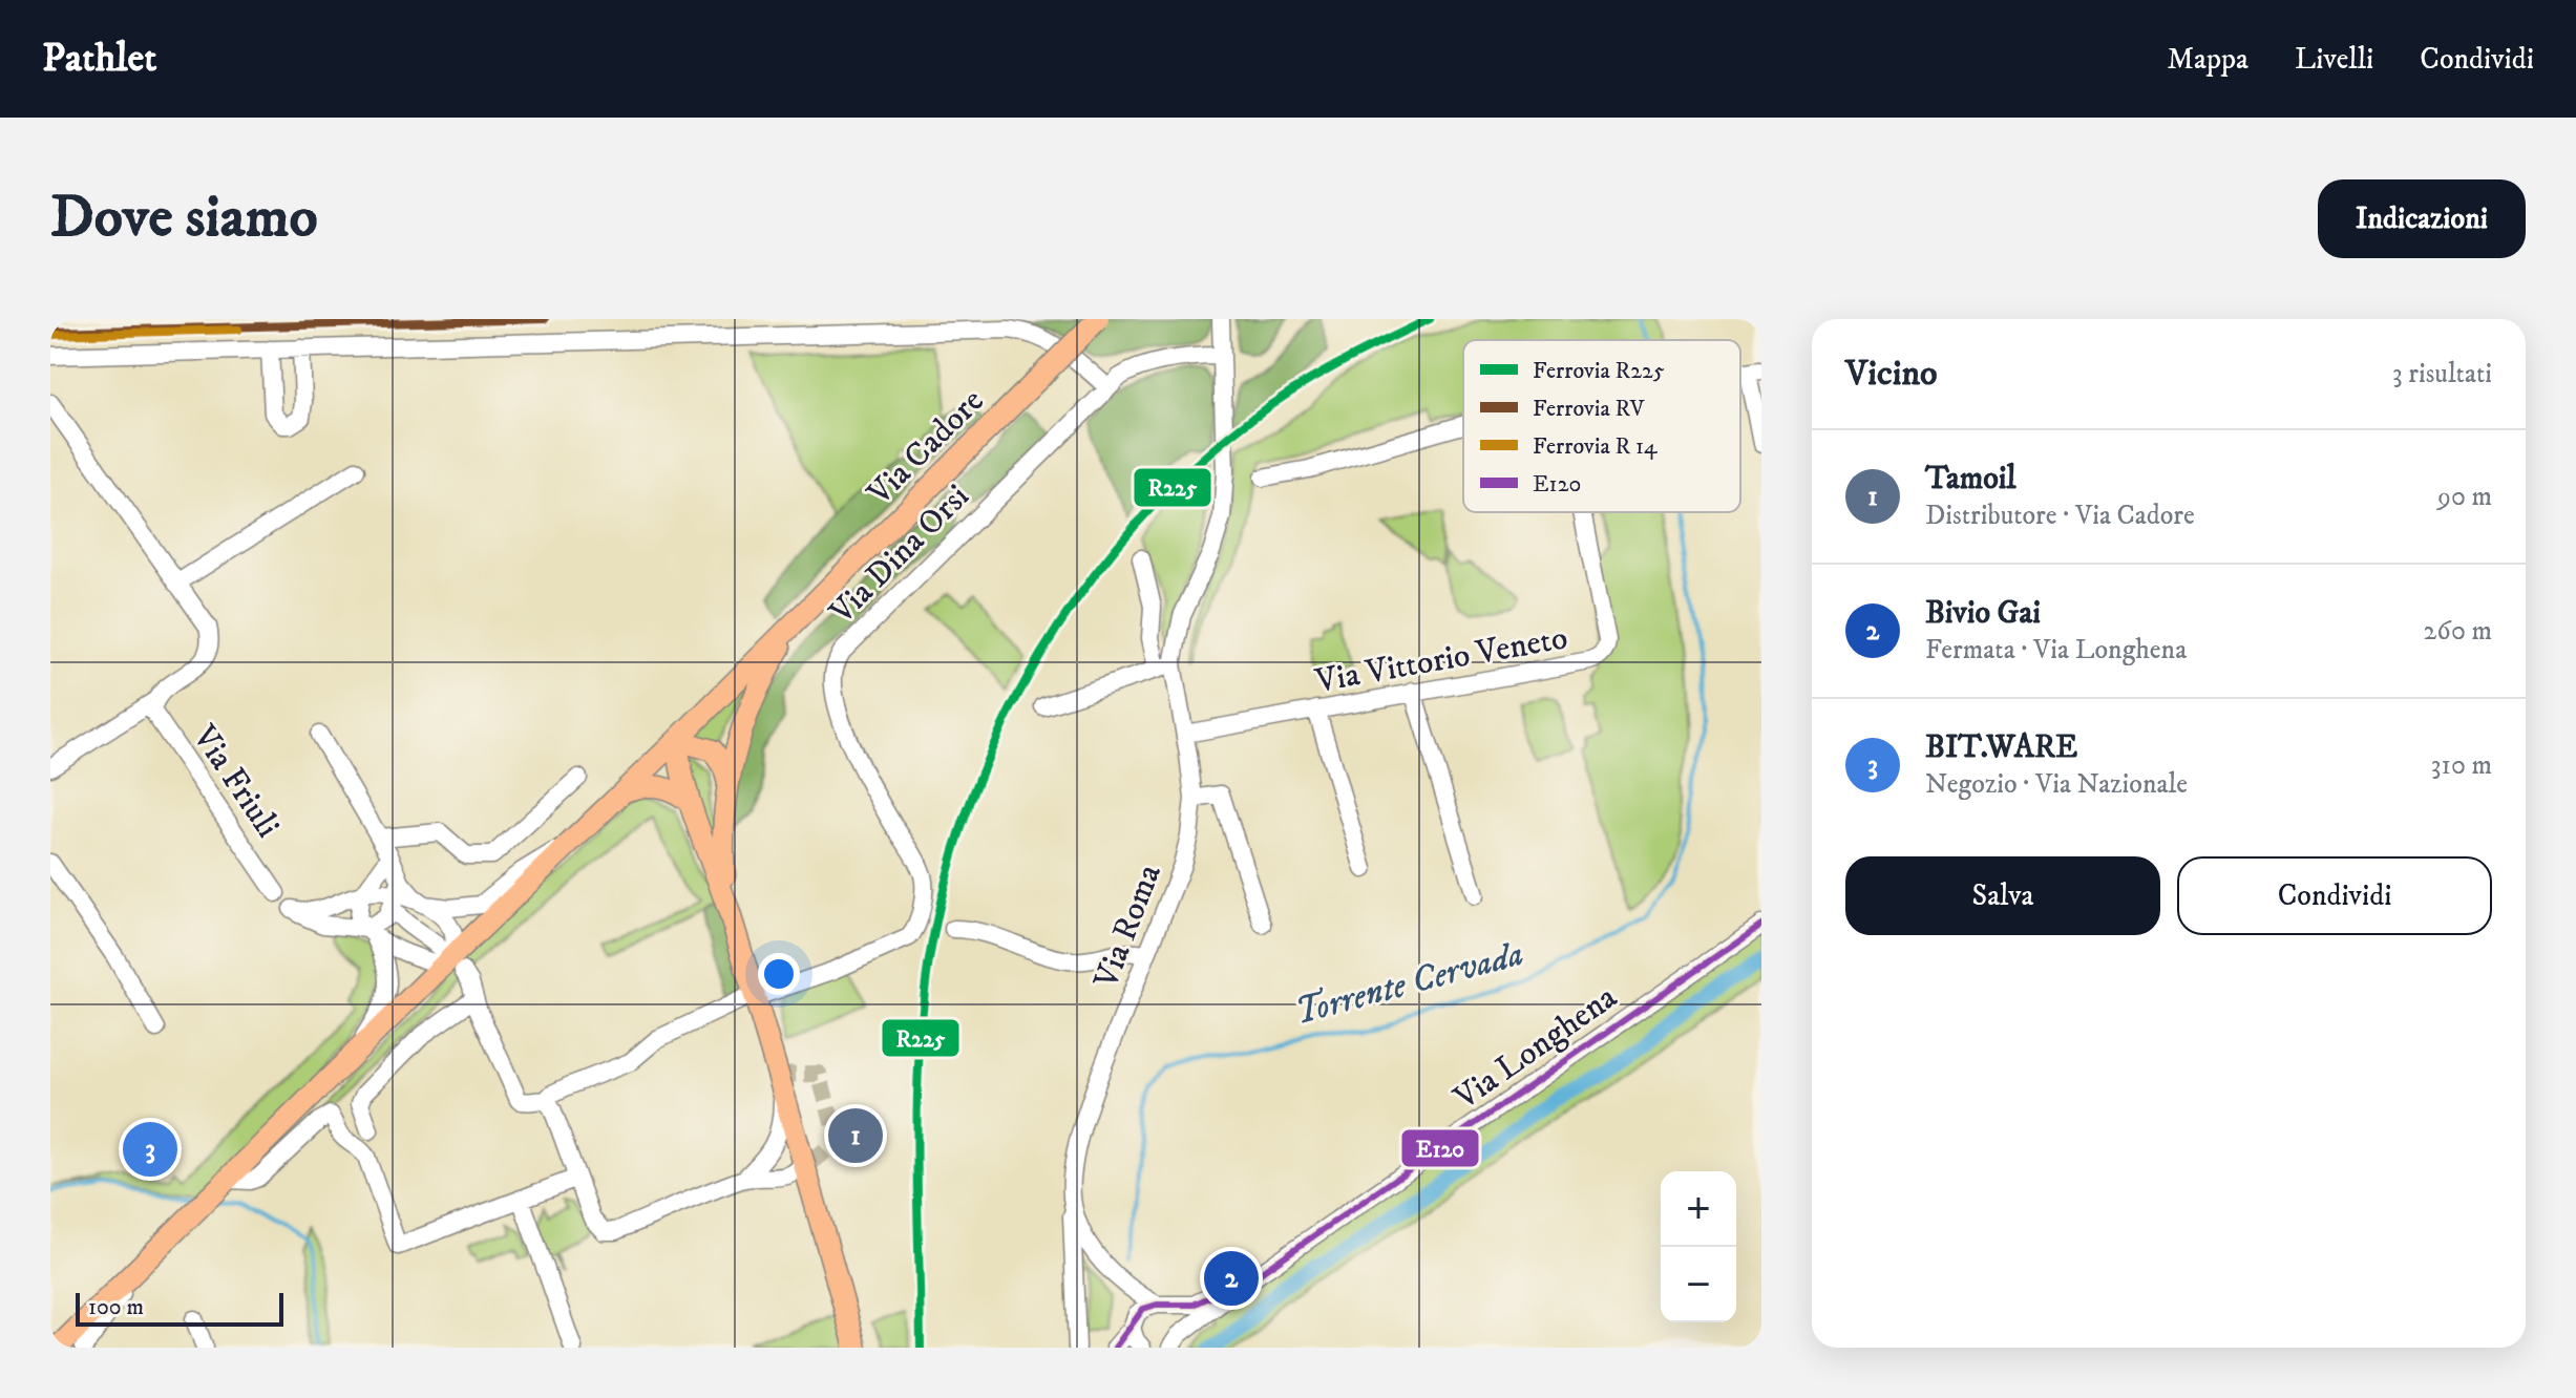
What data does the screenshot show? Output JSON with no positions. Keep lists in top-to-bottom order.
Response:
{
  "streets": {
    "main road": ["Via Cadore"],
    "street": [
      "Via Dina Orsi",
      "Via Vittorio Veneto",
      "Via Friuli",
      "Via Roma",
      "Via Longhena"
    ]
  },
  "crossings": [
    ["Via Cadore", "Via Dina Orsi"],
    ["Via Dina Orsi", "Via Roma"],
    ["Via Vittorio Veneto", "Via Roma"]
  ],
  "water": ["Torrente Cervada"],
  "lines": ["rail line R225", "rail line RV", "transit line E120"],
  "legend": [
    "Ferrovia R225",
    "Ferrovia RV",
    "Ferrovia R 14",
    "E120"
  ],
  "scale_bar": "100 m",
  "page": {
    "header": "Pathlet",
    "nav": ["Mappa", "Livelli", "Condividi"],
    "buttons": [
      "Indicazioni",
      ["Salva", "Condividi"]
    ],
    "title": "Dove siamo",
    "heading": ["Vicino", "3 risultati"],
    "list": [
      {
        "mark": "1",
        "name": "Tamoil",
        "note": "Distributore · Via Cadore",
        "value": "90 m"
      },
      {
        "mark": "2",
        "name": "Bivio Gai",
        "note": "Fermata · Via Longhena",
        "value": "260 m"
      },
      {
        "mark": "3",
        "name": "BIT.WARE",
        "note": "Negozio · Via Nazionale",
        "value": "310 m"
      }
    ],
    "pins": ["1", "3", "2"],
    "map_buttons": ["+", "−"],
    "scale": "100 m"
  }
}
